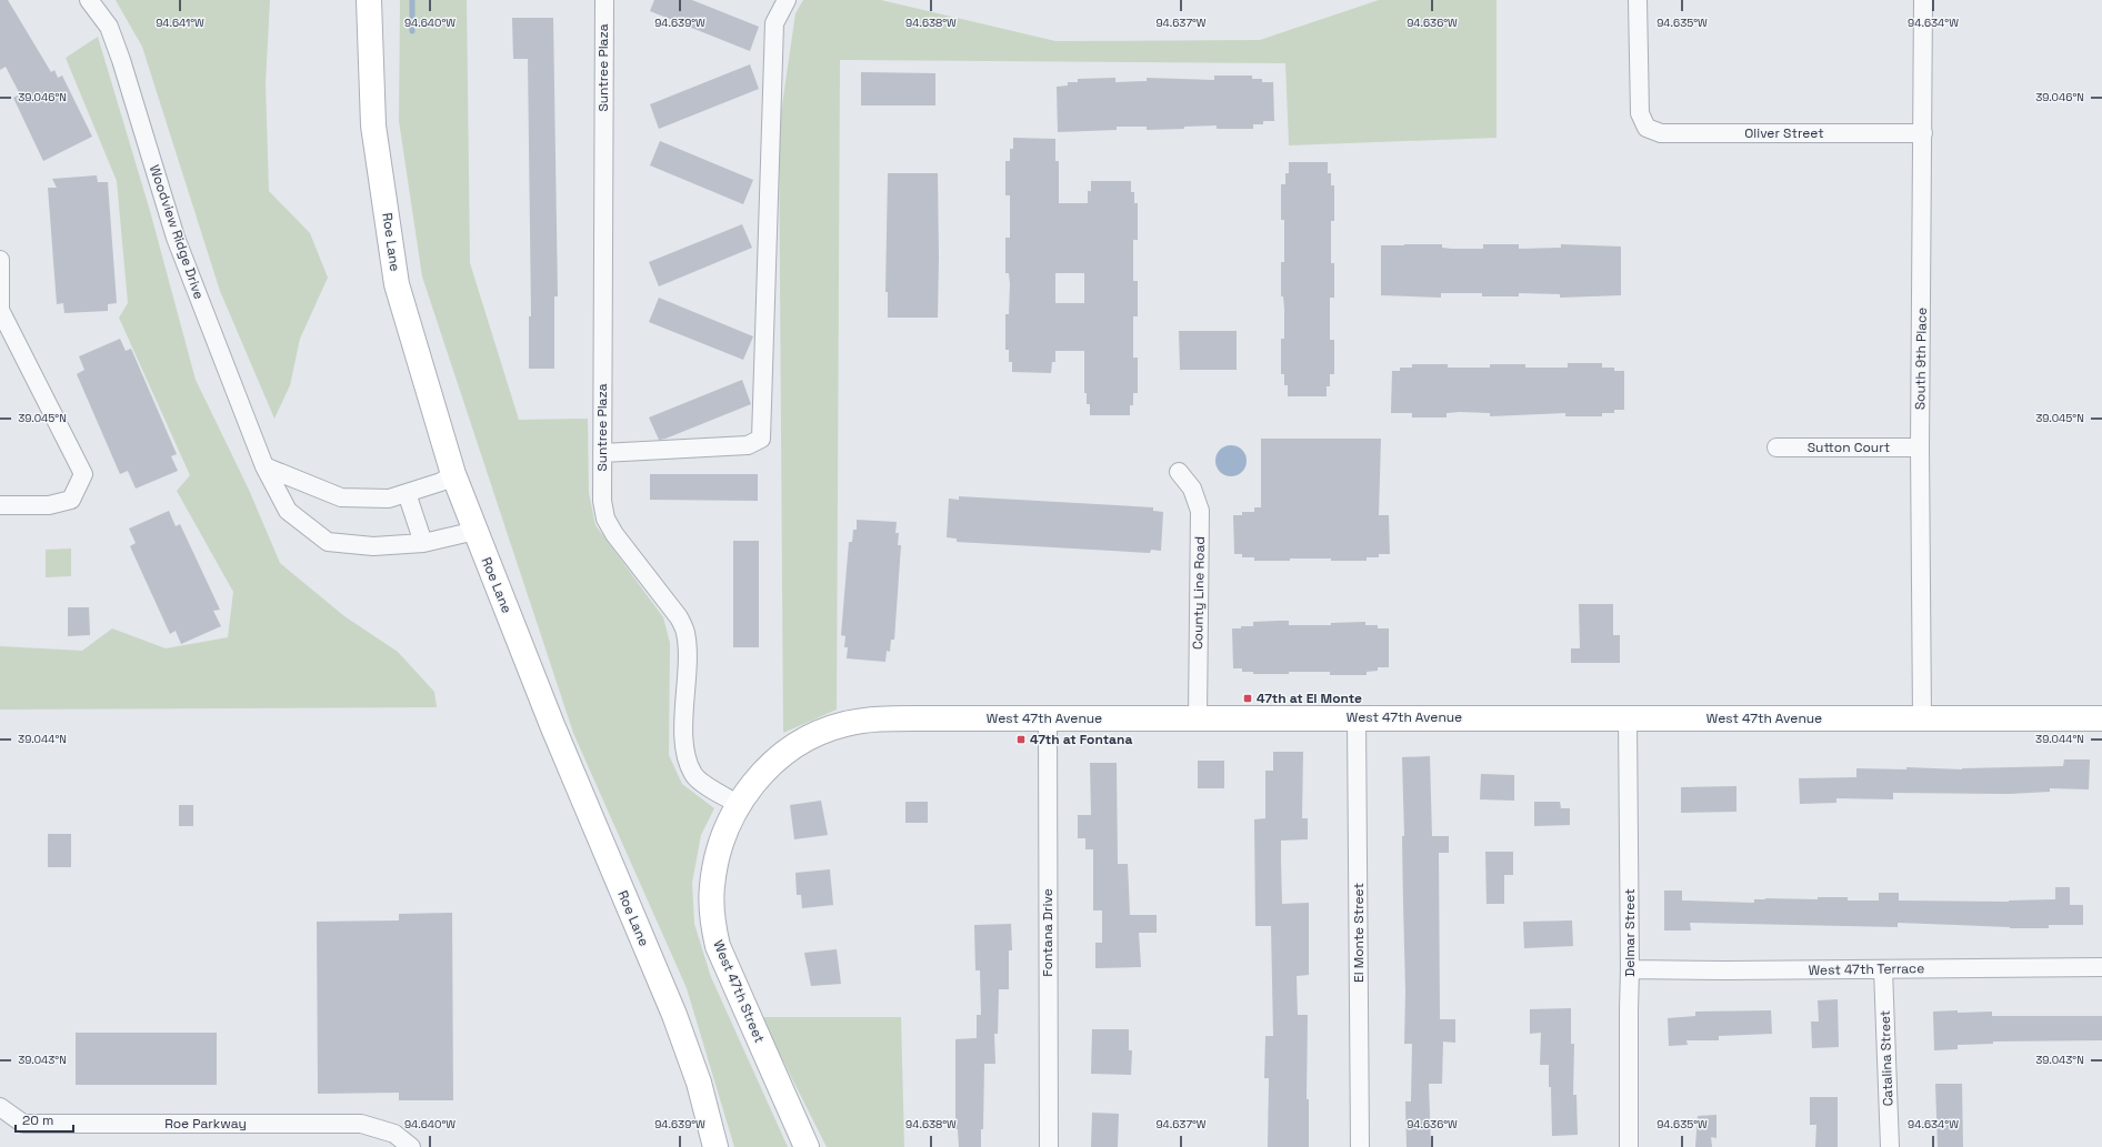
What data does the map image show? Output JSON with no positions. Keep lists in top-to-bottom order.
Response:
{
  "streets": {
    "street": [
      "Suntree Plaza",
      "Oliver Street",
      "Woodview Ridge Drive",
      "Roe Lane",
      "South 9th Place",
      "Sutton Court",
      "County Line Road",
      "West 47th Avenue",
      "Fontana Drive",
      "El Monte Street",
      "Delmar Street",
      "West 47th Terrace",
      "West 47th Street",
      "Catalina Street",
      "Roe Parkway"
    ]
  },
  "crossings": [
    ["Suntree Plaza", "West 47th Avenue"],
    ["Suntree Plaza", "West 47th Street"],
    ["Oliver Street", "South 9th Place"],
    ["Woodview Ridge Drive", "Roe Lane"],
    ["South 9th Place", "Sutton Court"],
    ["South 9th Place", "West 47th Avenue"],
    ["County Line Road", "West 47th Avenue"],
    ["West 47th Avenue", "Fontana Drive"],
    ["West 47th Avenue", "El Monte Street"],
    ["West 47th Avenue", "Delmar Street"],
    ["West 47th Avenue", "West 47th Street"],
    ["Delmar Street", "West 47th Terrace"],
    ["West 47th Terrace", "Catalina Street"]
  ],
  "places": {
    "transit": ["47th at El Monte", "47th at Fontana"]
  },
  "scale_bar": "20 m",
  "coordinates": [
    "94.641°W",
    "94.640°W",
    "94.639°W",
    "94.638°W",
    "94.637°W",
    "94.636°W",
    "94.635°W",
    "94.634°W",
    "39.046°N",
    "39.045°N",
    "39.044°N",
    "39.043°N"
  ]
}
